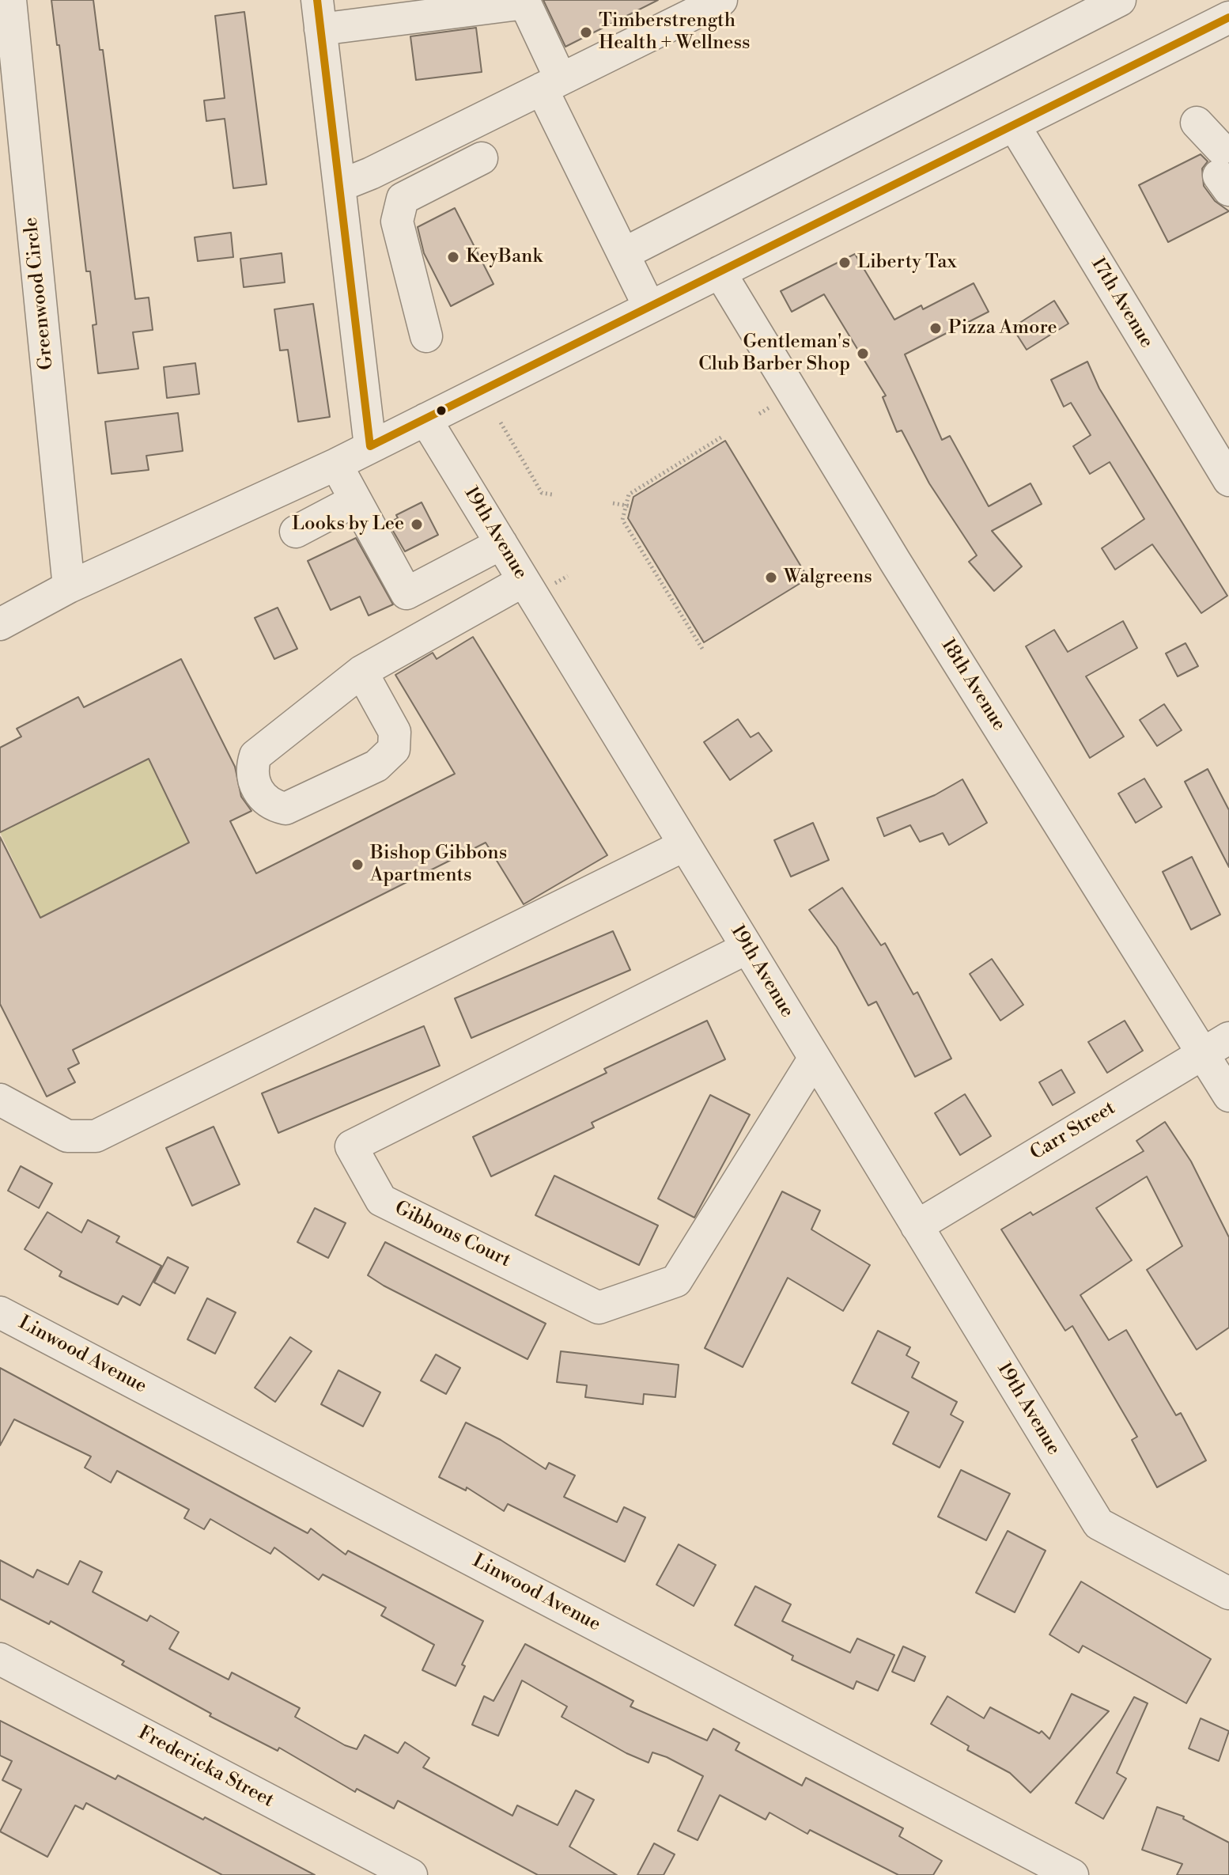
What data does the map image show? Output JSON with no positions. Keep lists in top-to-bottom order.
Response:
{
  "streets": {
    "street": [
      "Greenwood Circle",
      "17th Avenue",
      "19th Avenue",
      "18th Avenue",
      "Carr Street",
      "Gibbons Court",
      "Linwood Avenue",
      "Fredericka Street"
    ]
  },
  "crossings": [
    ["19th Avenue", "Carr Street"],
    ["19th Avenue", "Gibbons Court"],
    ["18th Avenue", "Carr Street"]
  ],
  "places": [
    "Timberstrength Health + Wellness",
    "KeyBank",
    "Liberty Tax",
    "Pizza Amore",
    "Gentleman's Club Barber Shop",
    "Looks by Lee",
    "Walgreens",
    "Bishop Gibbons Apartments"
  ]
}
